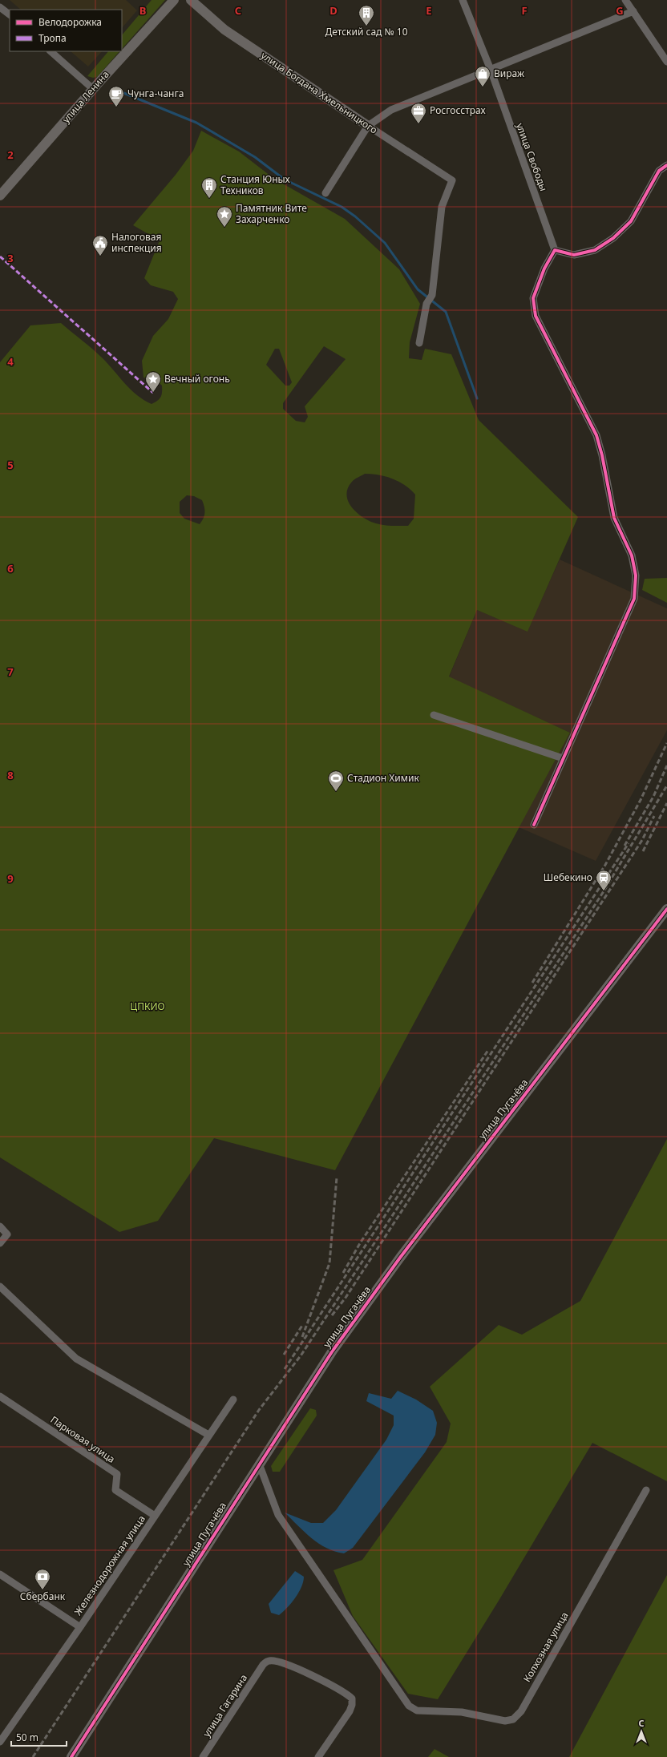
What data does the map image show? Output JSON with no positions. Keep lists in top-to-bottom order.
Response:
{
  "streets": {
    "street": [
      "улица Богдана Хмельницкого",
      "улица Ленина",
      "улица Свободы",
      "улица Пугачёва",
      "Парковая улица",
      "Железнодорожная улица",
      "Колхозная улица",
      "улица Гагарина"
    ]
  },
  "crossings": [
    ["улица Пугачёва", "Колхозная улица"],
    ["Парковая улица", "Железнодорожная улица"]
  ],
  "parks": ["ЦПКИО"],
  "places": {
    "building": ["Детский сад № 10", "Станция Юных Техников"],
    "shop": ["Вираж"],
    "cafe": ["Чунга-чанга"],
    "office": ["Росгосстрах"],
    "place": ["Памятник Вите Захарченко", "Вечный огонь"],
    "public building": ["Налоговая инспекция"],
    "sports": ["Стадион Химик"],
    "station": ["Шебекино"],
    "bank": ["Сбербанк"]
  },
  "legend": ["Велодорожка", "Тропа"],
  "scale_bar": "50 m",
  "north": "top",
  "grid": {
    "columns": [
      "B",
      "C",
      "D",
      "E",
      "F",
      "G"
    ],
    "rows": [
      "2",
      "3",
      "4",
      "5",
      "6",
      "7",
      "8",
      "9"
    ]
  }
}
